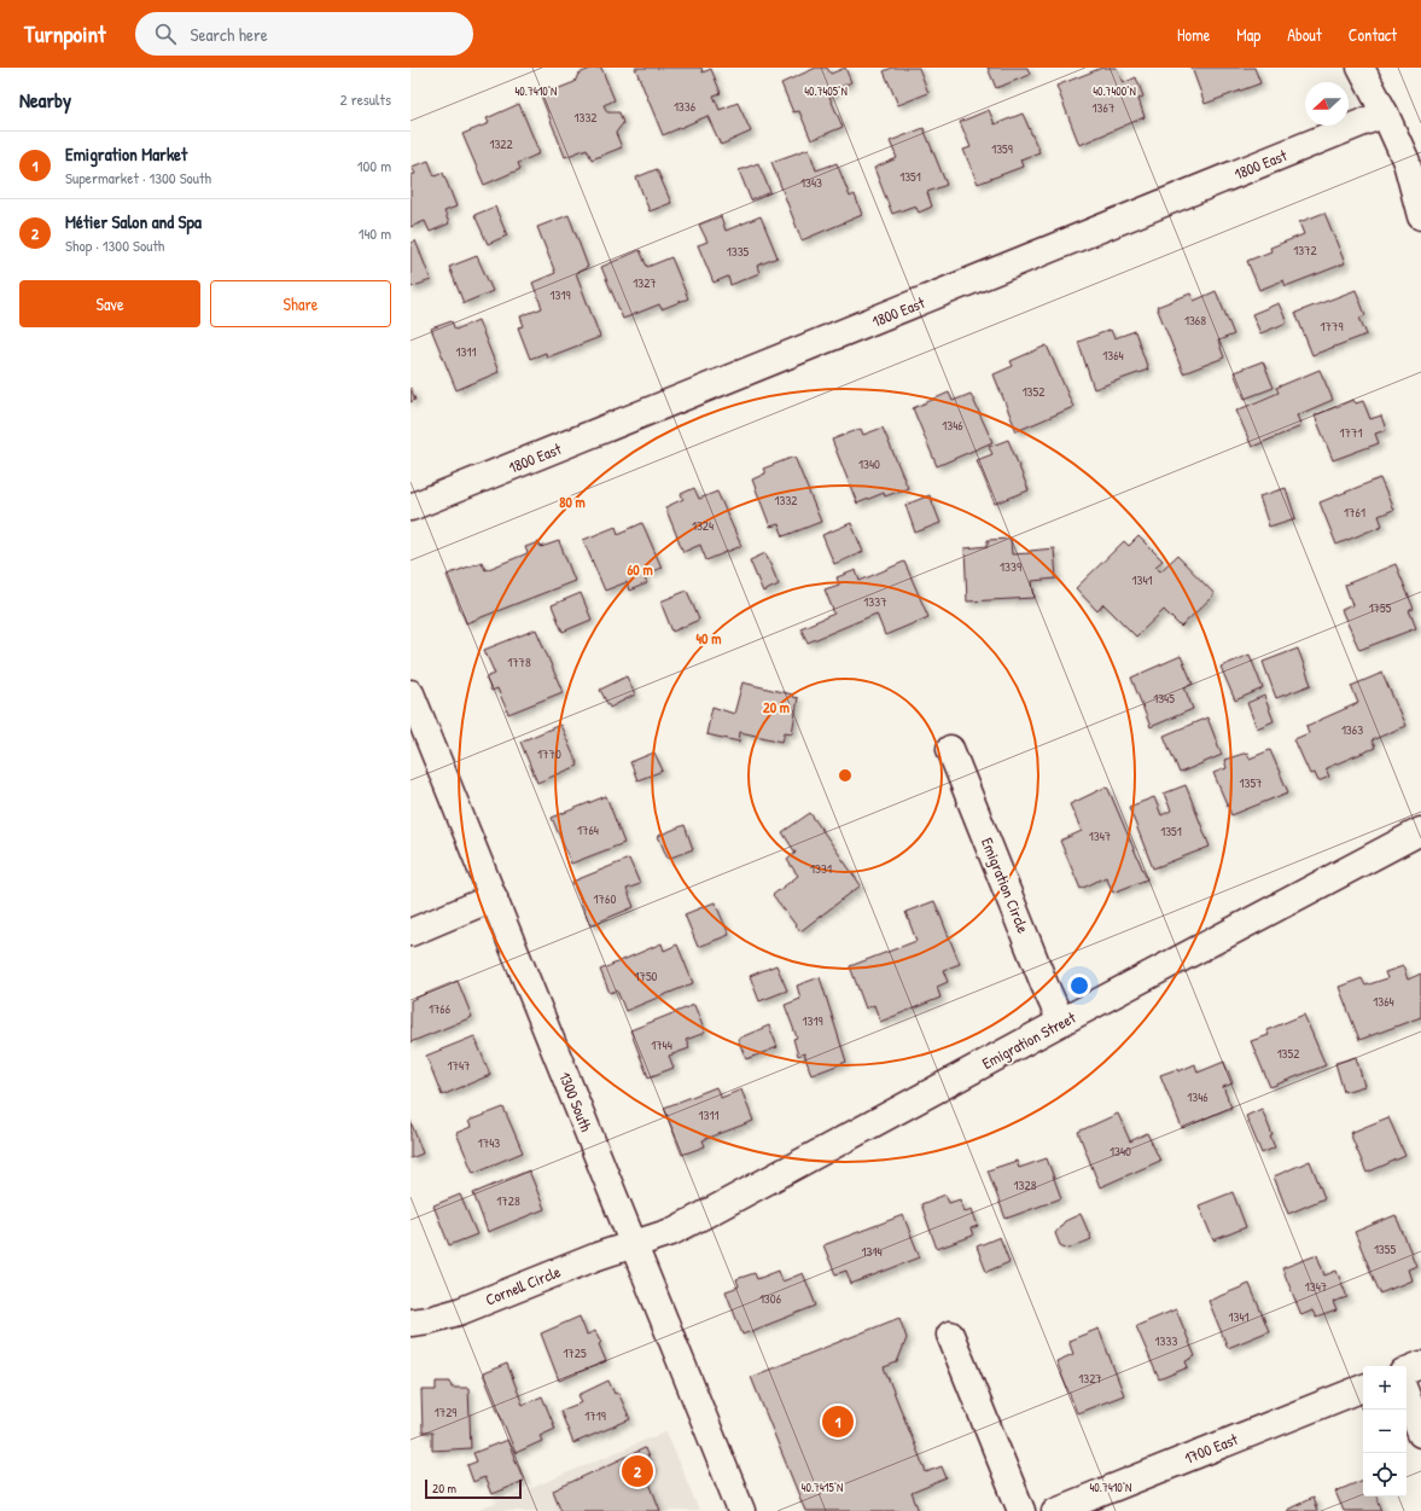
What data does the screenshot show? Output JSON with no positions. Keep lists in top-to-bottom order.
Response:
{
  "streets": {
    "street": [
      "1800 East",
      "Emigration Circle",
      "Emigration Street",
      "1300 South",
      "Cornell Circle",
      "1700 East"
    ]
  },
  "crossings": [
    ["Emigration Circle", "Emigration Street"],
    ["Emigration Street", "1300 South"],
    ["Emigration Street", "Cornell Circle"],
    ["1300 South", "Cornell Circle"]
  ],
  "house_numbers": [
    "1336",
    "1367",
    "1332",
    "1322",
    "1359",
    "1351",
    "1343",
    "1372",
    "1335",
    "1327",
    "1319",
    "1368",
    "1779",
    "1311",
    "1364",
    "1352",
    "1346",
    "1771",
    "1340",
    "1332",
    "1761",
    "1324",
    "1339",
    "1341",
    "1337",
    "1755",
    "1778",
    "1345",
    "1363",
    "1770",
    "1357",
    "1764",
    "1351",
    "1347",
    "1331",
    "1760",
    "1750",
    "1364",
    "1766",
    "1319",
    "1744",
    "1352",
    "1747",
    "1346",
    "1311",
    "1743",
    "1340",
    "1328",
    "1728",
    "1355",
    "1314",
    "1347",
    "1306",
    "1341",
    "1333",
    "1725",
    "1327",
    "1729",
    "1719"
  ],
  "scale_bar": "20 m",
  "north": "left",
  "page": {
    "header": "Turnpoint",
    "search": "Search here",
    "nav": [
      "Home",
      "Map",
      "About",
      "Contact"
    ],
    "heading": ["Nearby", "2 results"],
    "list": [
      {
        "mark": "1",
        "name": "Emigration Market",
        "note": "Supermarket · 1300 South",
        "value": "100 m"
      },
      {
        "mark": "2",
        "name": "Métier Salon and Spa",
        "note": "Shop · 1300 South",
        "value": "140 m"
      }
    ],
    "buttons": ["Save", "Share"],
    "map_buttons": ["+", "−"],
    "pins": ["1", "2"],
    "scale": "20 m"
  },
  "coordinates": [
    "40.7410°N",
    "40.7405°N",
    "40.7400°N",
    "40.7415°N"
  ],
  "rings": [
    "80 m",
    "60 m",
    "40 m",
    "20 m"
  ]
}
